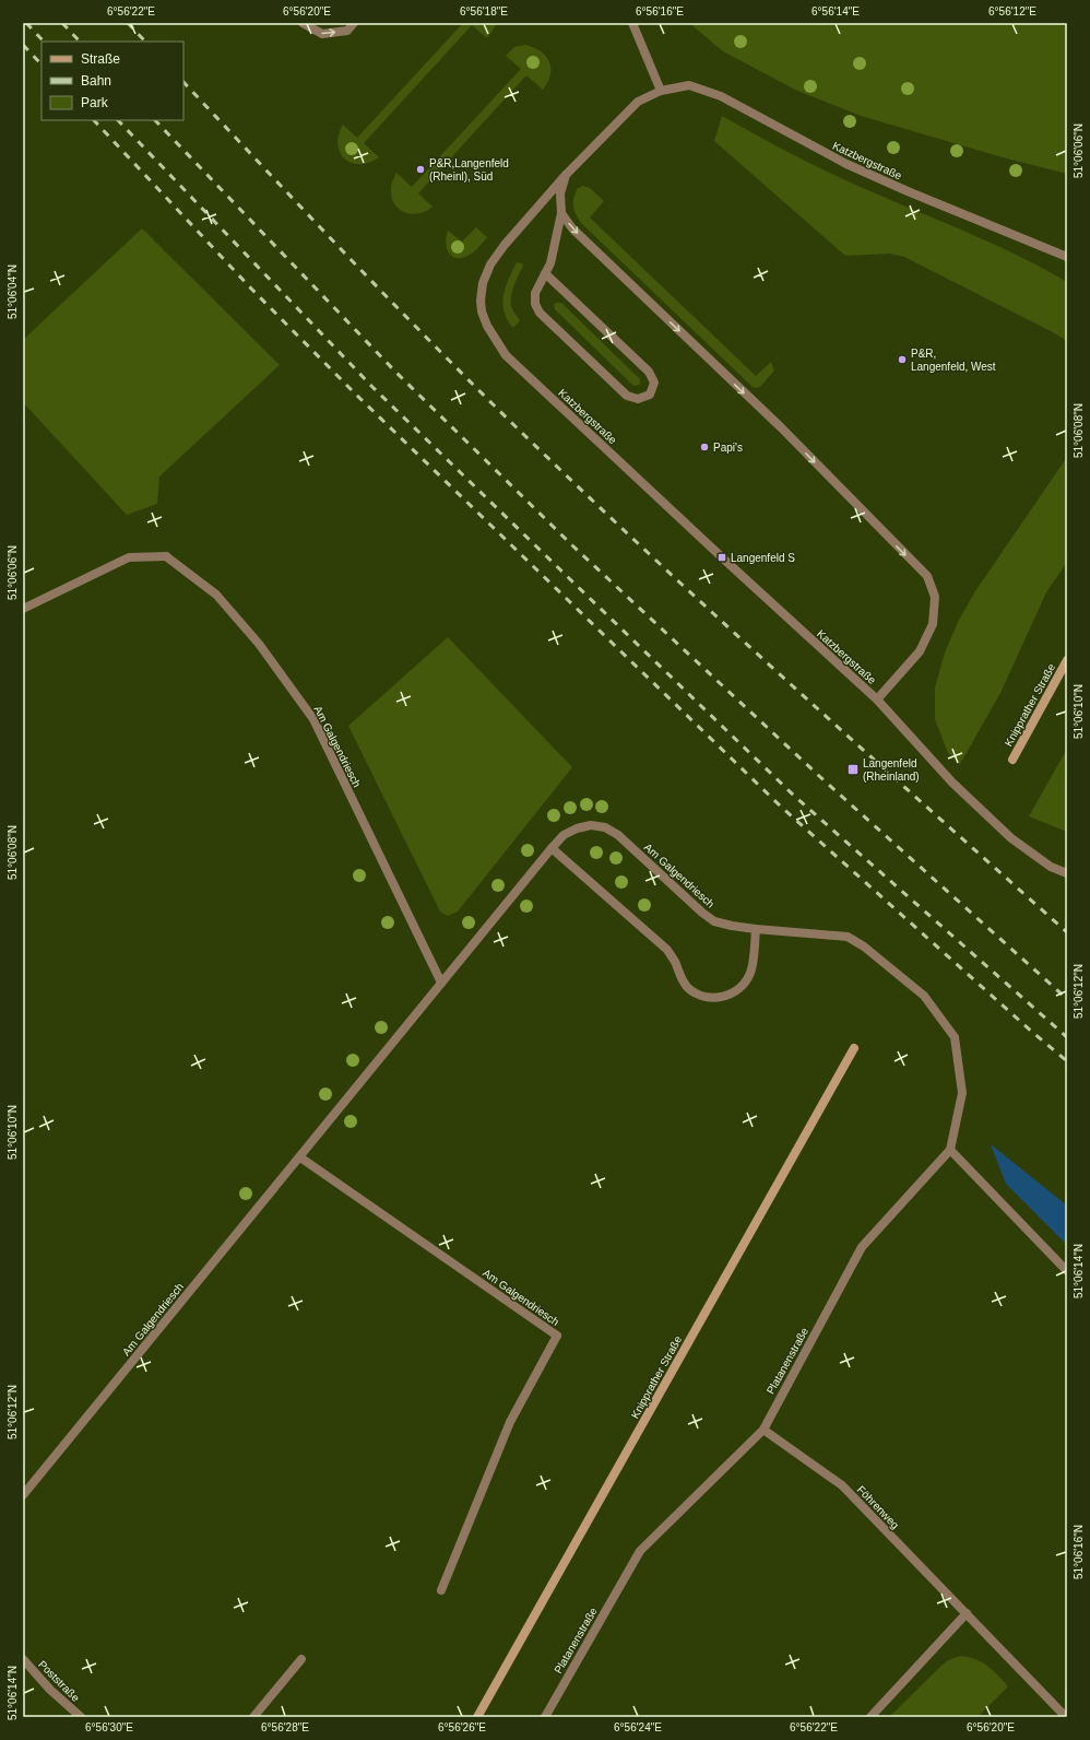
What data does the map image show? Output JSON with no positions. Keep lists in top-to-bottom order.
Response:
{
  "streets": {
    "main road": ["Knipprather Straße"],
    "street": [
      "Katzbergstraße",
      "Am Galgendriesch",
      "Platanenstraße",
      "Föhrenweg",
      "Poststraße"
    ]
  },
  "crossings": [
    ["Am Galgendriesch", "Platanenstraße"],
    ["Platanenstraße", "Föhrenweg"]
  ],
  "places": {
    "other": ["P&R,Langenfeld (Rheinl), Süd", "P&R, Langenfeld, West", "Papi's"],
    "transit": ["Langenfeld S", "Langenfeld (Rheinland)"]
  },
  "legend": ["Straße", "Bahn", "Park"],
  "coordinates": [
    "6°56'22\"E",
    "6°56'20\"E",
    "6°56'18\"E",
    "6°56'16\"E",
    "6°56'14\"E",
    "6°56'12\"E",
    "51°06'06\"N",
    "51°06'04\"N",
    "51°06'08\"N",
    "51°06'10\"N",
    "51°06'12\"N",
    "51°06'14\"N",
    "51°06'16\"N",
    "6°56'30\"E",
    "6°56'28\"E",
    "6°56'26\"E",
    "6°56'24\"E"
  ]
}
